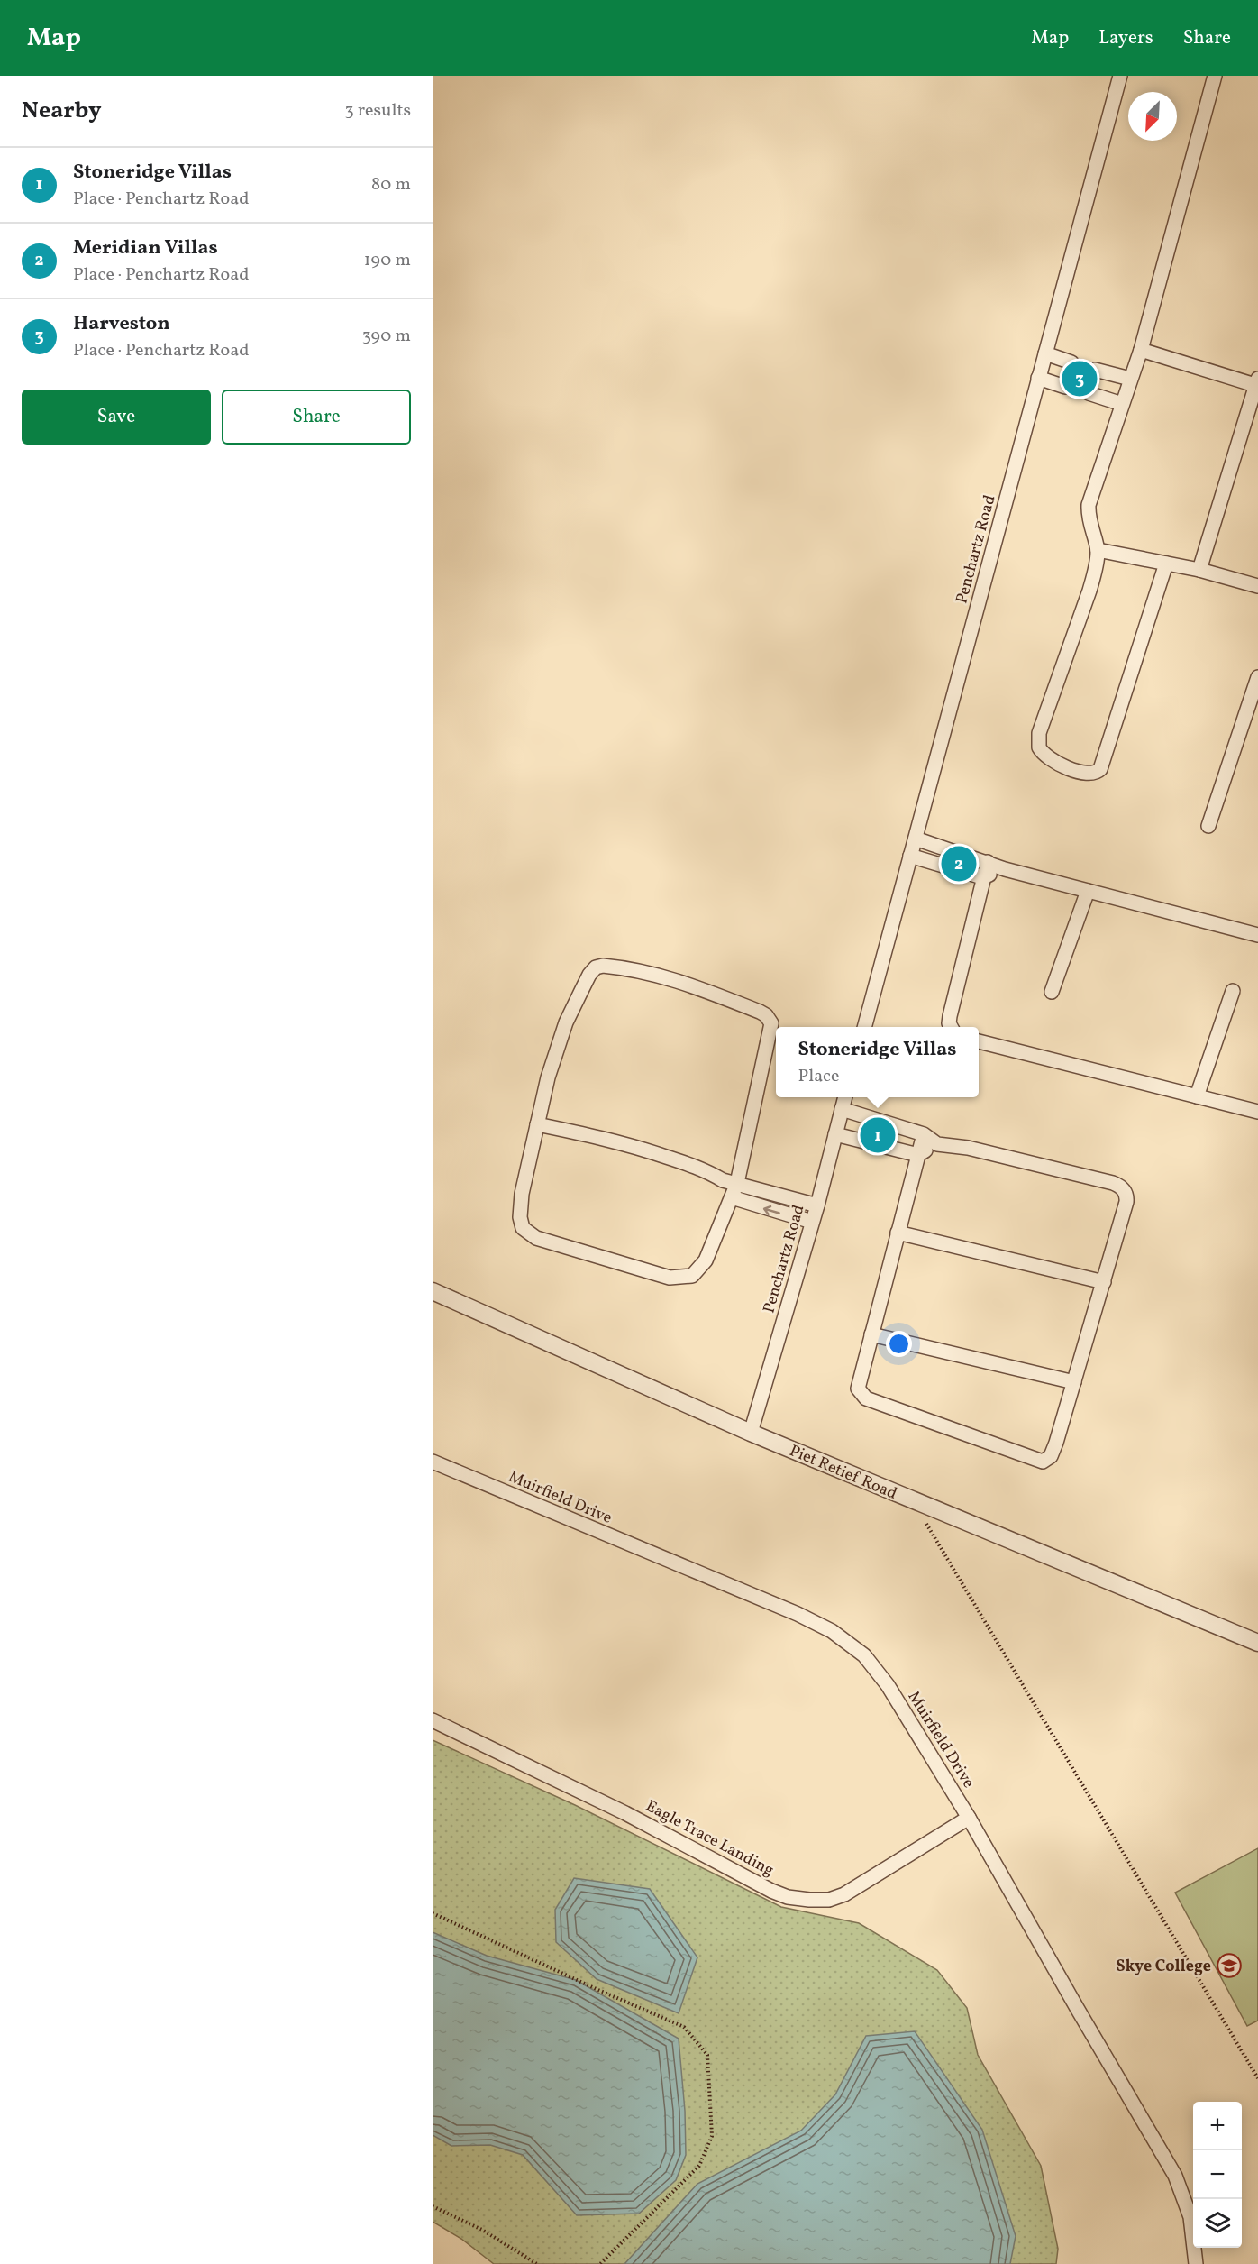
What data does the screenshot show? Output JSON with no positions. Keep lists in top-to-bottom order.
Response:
{
  "streets": {
    "street": [
      "Penchartz Road",
      "Piet Retief Road",
      "Muirfield Drive",
      "Eagle Trace Landing"
    ]
  },
  "crossings": [
    ["Penchartz Road", "Piet Retief Road"],
    ["Muirfield Drive", "Eagle Trace Landing"]
  ],
  "places": {
    "school or university": ["Skye College"]
  },
  "north": "bottom left",
  "page": {
    "header": "Map",
    "nav": ["Map", "Layers", "Share"],
    "heading": ["Nearby", "3 results"],
    "list": [
      {
        "mark": "1",
        "name": "Stoneridge Villas",
        "note": "Place · Penchartz Road",
        "value": "80 m"
      },
      {
        "mark": "2",
        "name": "Meridian Villas",
        "note": "Place · Penchartz Road",
        "value": "190 m"
      },
      {
        "mark": "3",
        "name": "Harveston",
        "note": "Place · Penchartz Road",
        "value": "390 m"
      }
    ],
    "pins": ["3", "2", "1"],
    "buttons": ["Save", "Share"],
    "popup": ["Stoneridge Villas", "Place"],
    "map_buttons": ["+", "−"]
  }
}
